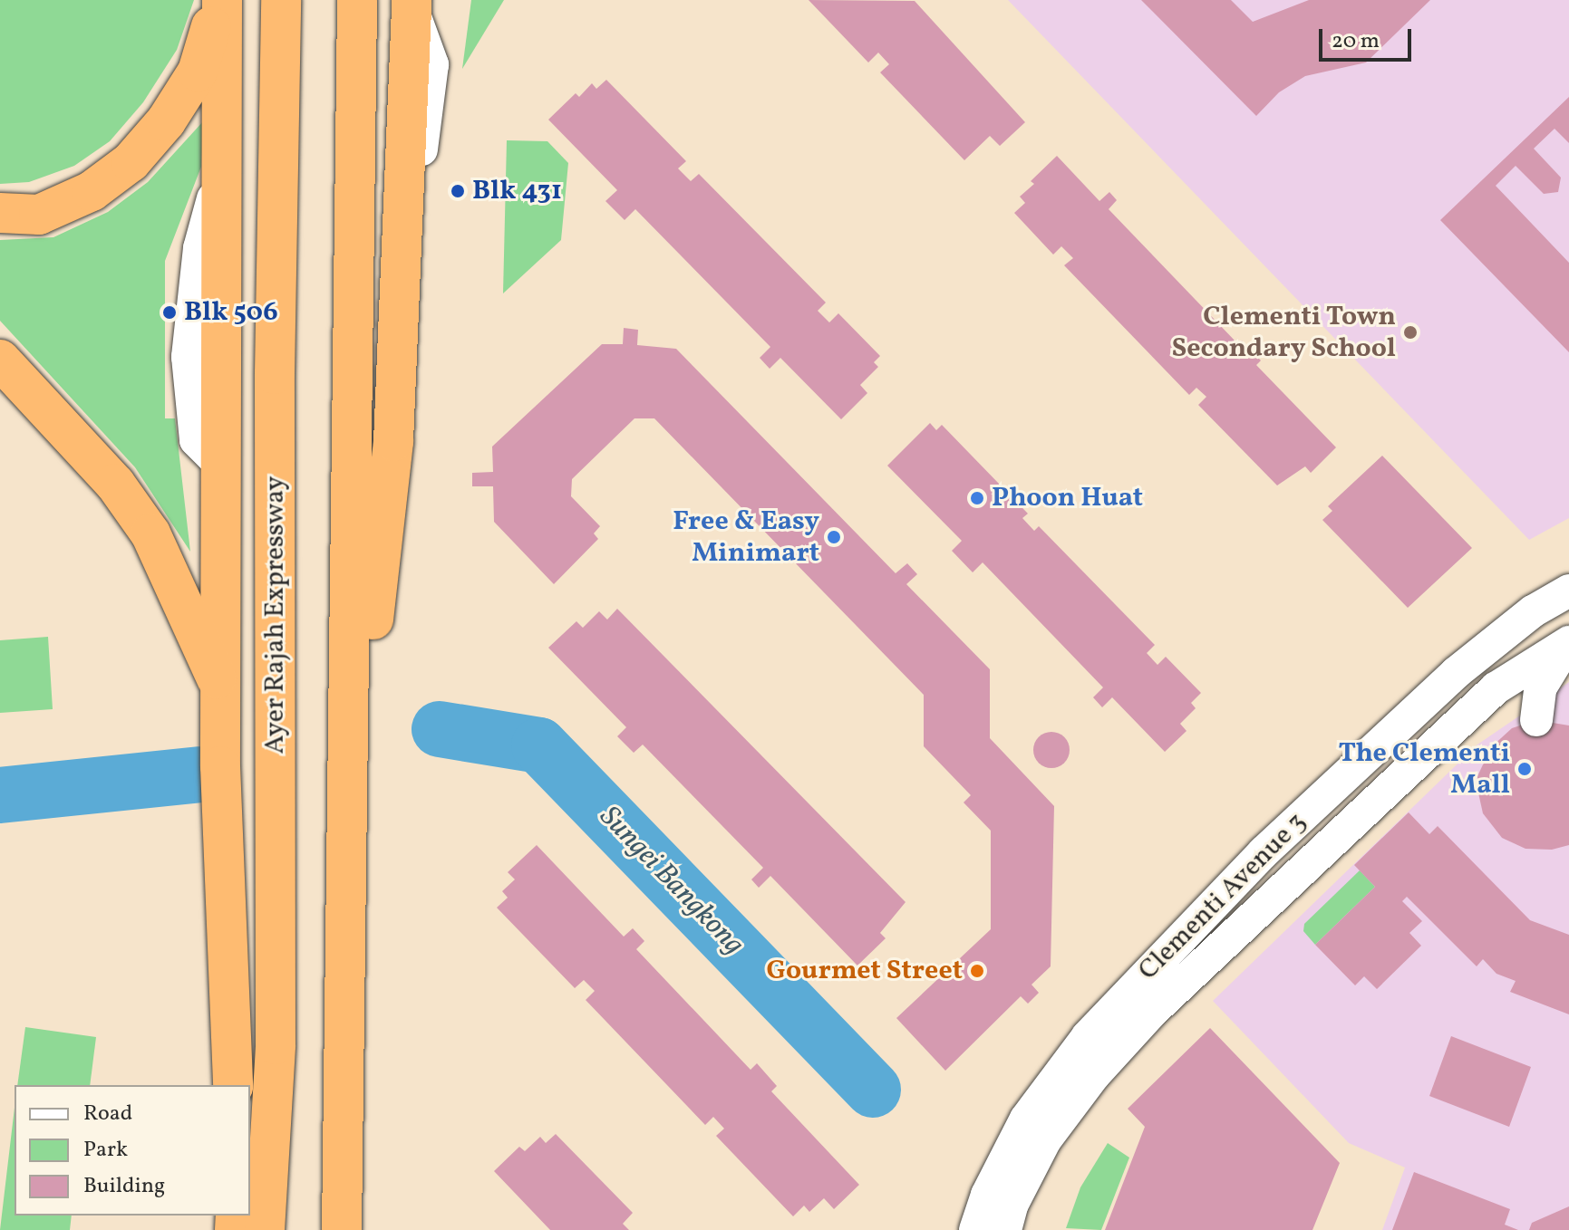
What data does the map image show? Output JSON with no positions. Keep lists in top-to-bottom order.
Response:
{
  "streets": {
    "highway": ["Ayer Rajah Expressway"],
    "street": ["Clementi Avenue 3"]
  },
  "water": ["Sungei Bangkong"],
  "places": [
    "Blk 431",
    "Blk 506",
    "Clementi Town Secondary School",
    "Phoon Huat",
    "Free & Easy Minimart",
    "The Clementi Mall",
    "Gourmet Street"
  ],
  "legend": ["Road", "Park", "Building"],
  "scale_bar": "20 m"
}
